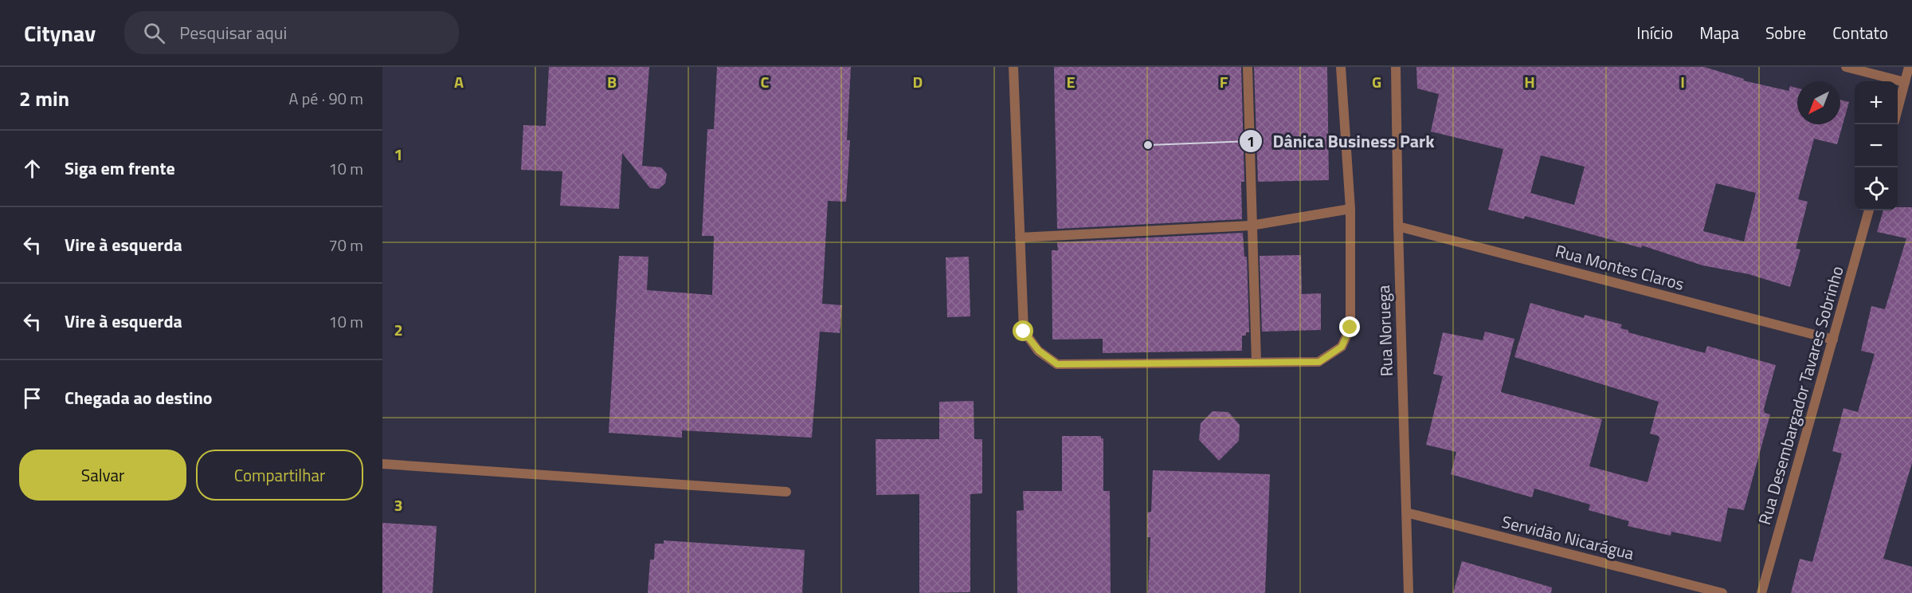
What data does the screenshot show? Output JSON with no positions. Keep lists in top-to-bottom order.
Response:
{
  "streets": {
    "street": [
      "Rua Montes Claros",
      "Rua Noruega",
      "Rua Desembargador Tavares Sobrinho",
      "Servidão Nicarágua"
    ]
  },
  "crossings": [
    ["Rua Montes Claros", "Rua Noruega"],
    ["Rua Montes Claros", "Rua Desembargador Tavares Sobrinho"],
    ["Rua Noruega", "Servidão Nicarágua"]
  ],
  "places": ["Dânica Business Park"],
  "north": "bottom left",
  "page": {
    "header": "Citynav",
    "search": "Pesquisar aqui",
    "nav": [
      "Início",
      "Mapa",
      "Sobre",
      "Contato"
    ],
    "heading": ["2 min", "A pé · 90 m"],
    "map_buttons": ["+", "−"],
    "list": [
      ["Siga em frente", "10 m"],
      ["Vire à esquerda", "70 m"],
      ["Vire à esquerda", "10 m"],
      "Chegada ao destino"
    ],
    "buttons": ["Salvar", "Compartilhar"]
  },
  "grid": {
    "columns": [
      "A",
      "B",
      "C",
      "D",
      "E",
      "F",
      "G",
      "H",
      "I"
    ],
    "rows": ["1", "2", "3"]
  }
}
